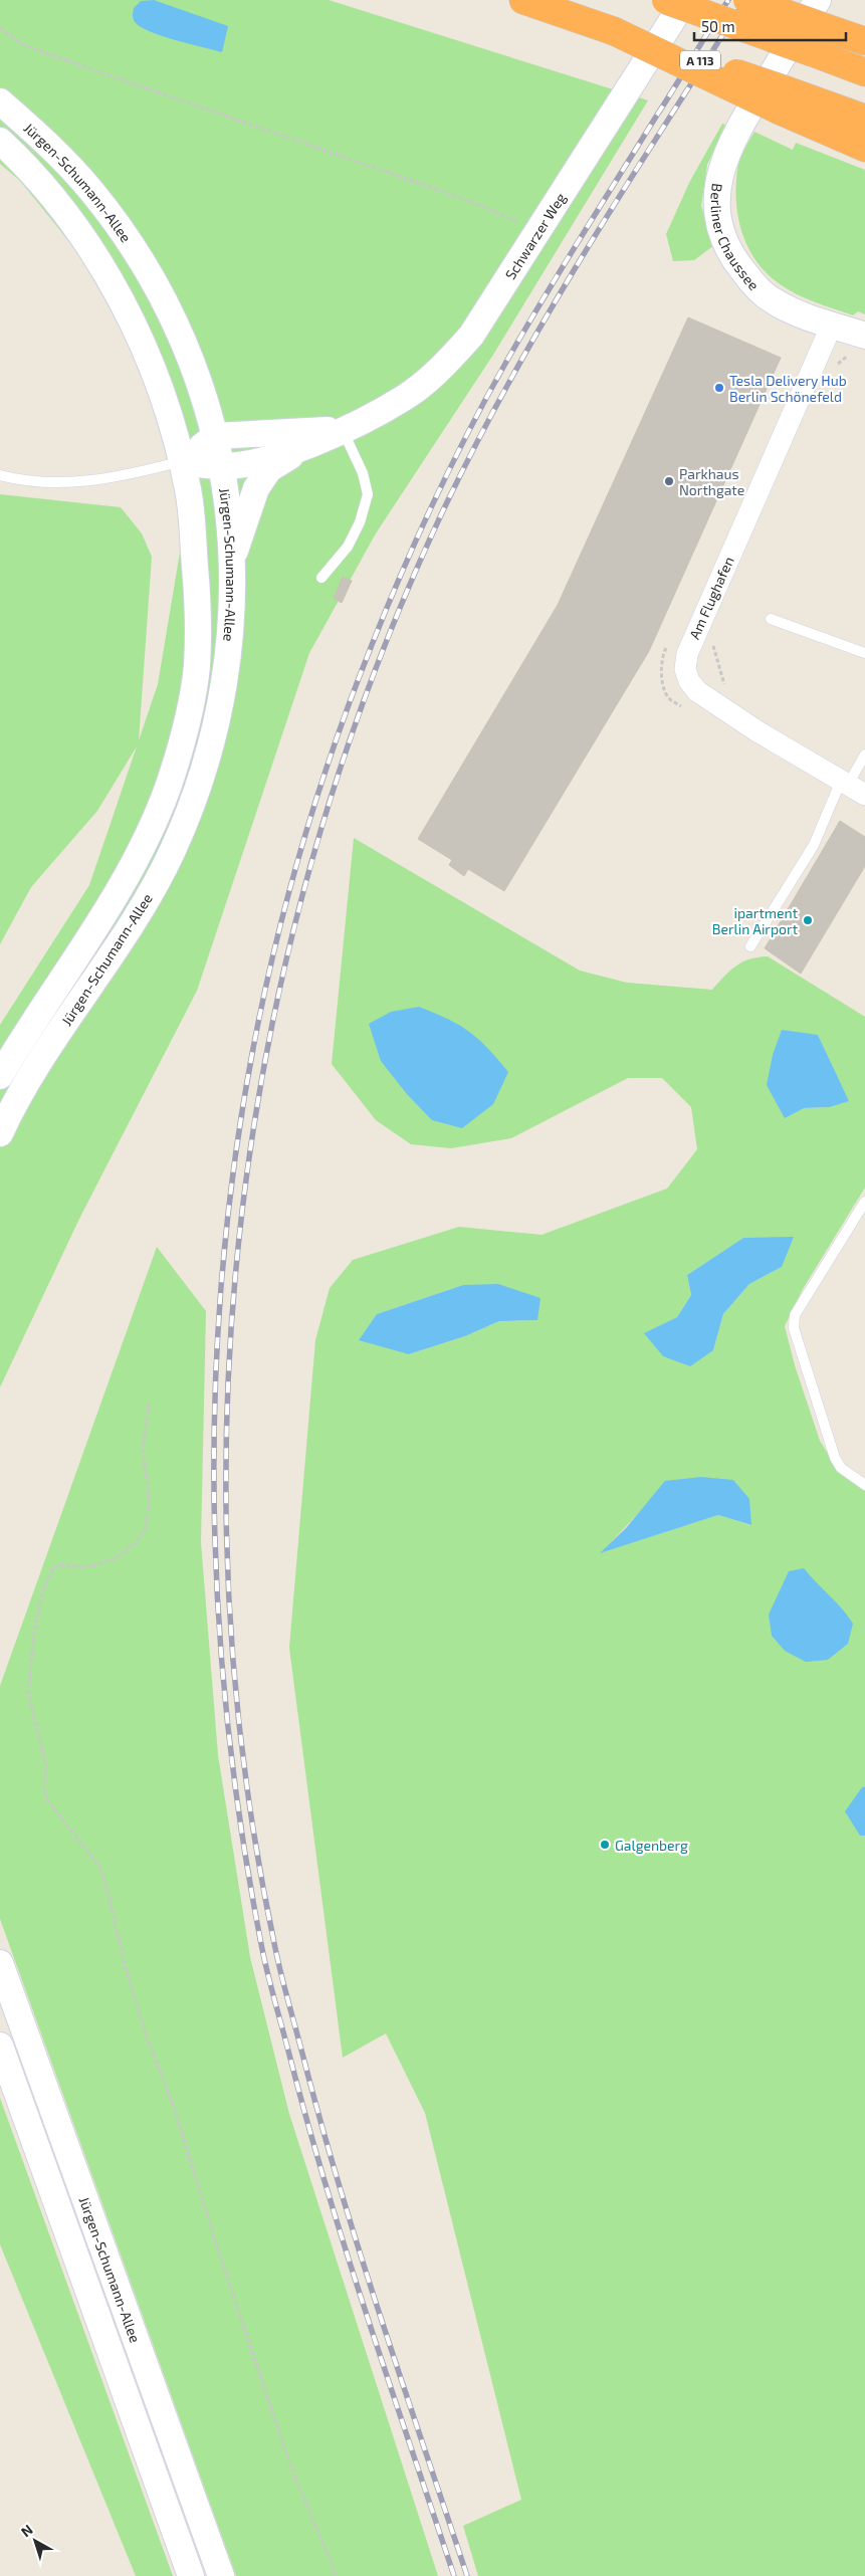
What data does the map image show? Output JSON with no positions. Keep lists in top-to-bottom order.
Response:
{
  "streets": {
    "street": [
      "Jürgen-Schumann-Allee",
      "Berliner Chaussee",
      "Schwarzer Weg",
      "Am Flughafen"
    ]
  },
  "crossings": [
    ["Jürgen-Schumann-Allee", "Schwarzer Weg"],
    ["Berliner Chaussee", "Am Flughafen"]
  ],
  "places": [
    "Tesla Delivery Hub Berlin Schönefeld",
    "Parkhaus Northgate",
    "ipartment Berlin Airport",
    "Galgenberg"
  ],
  "scale_bar": "50 m",
  "north": "top left"
}
